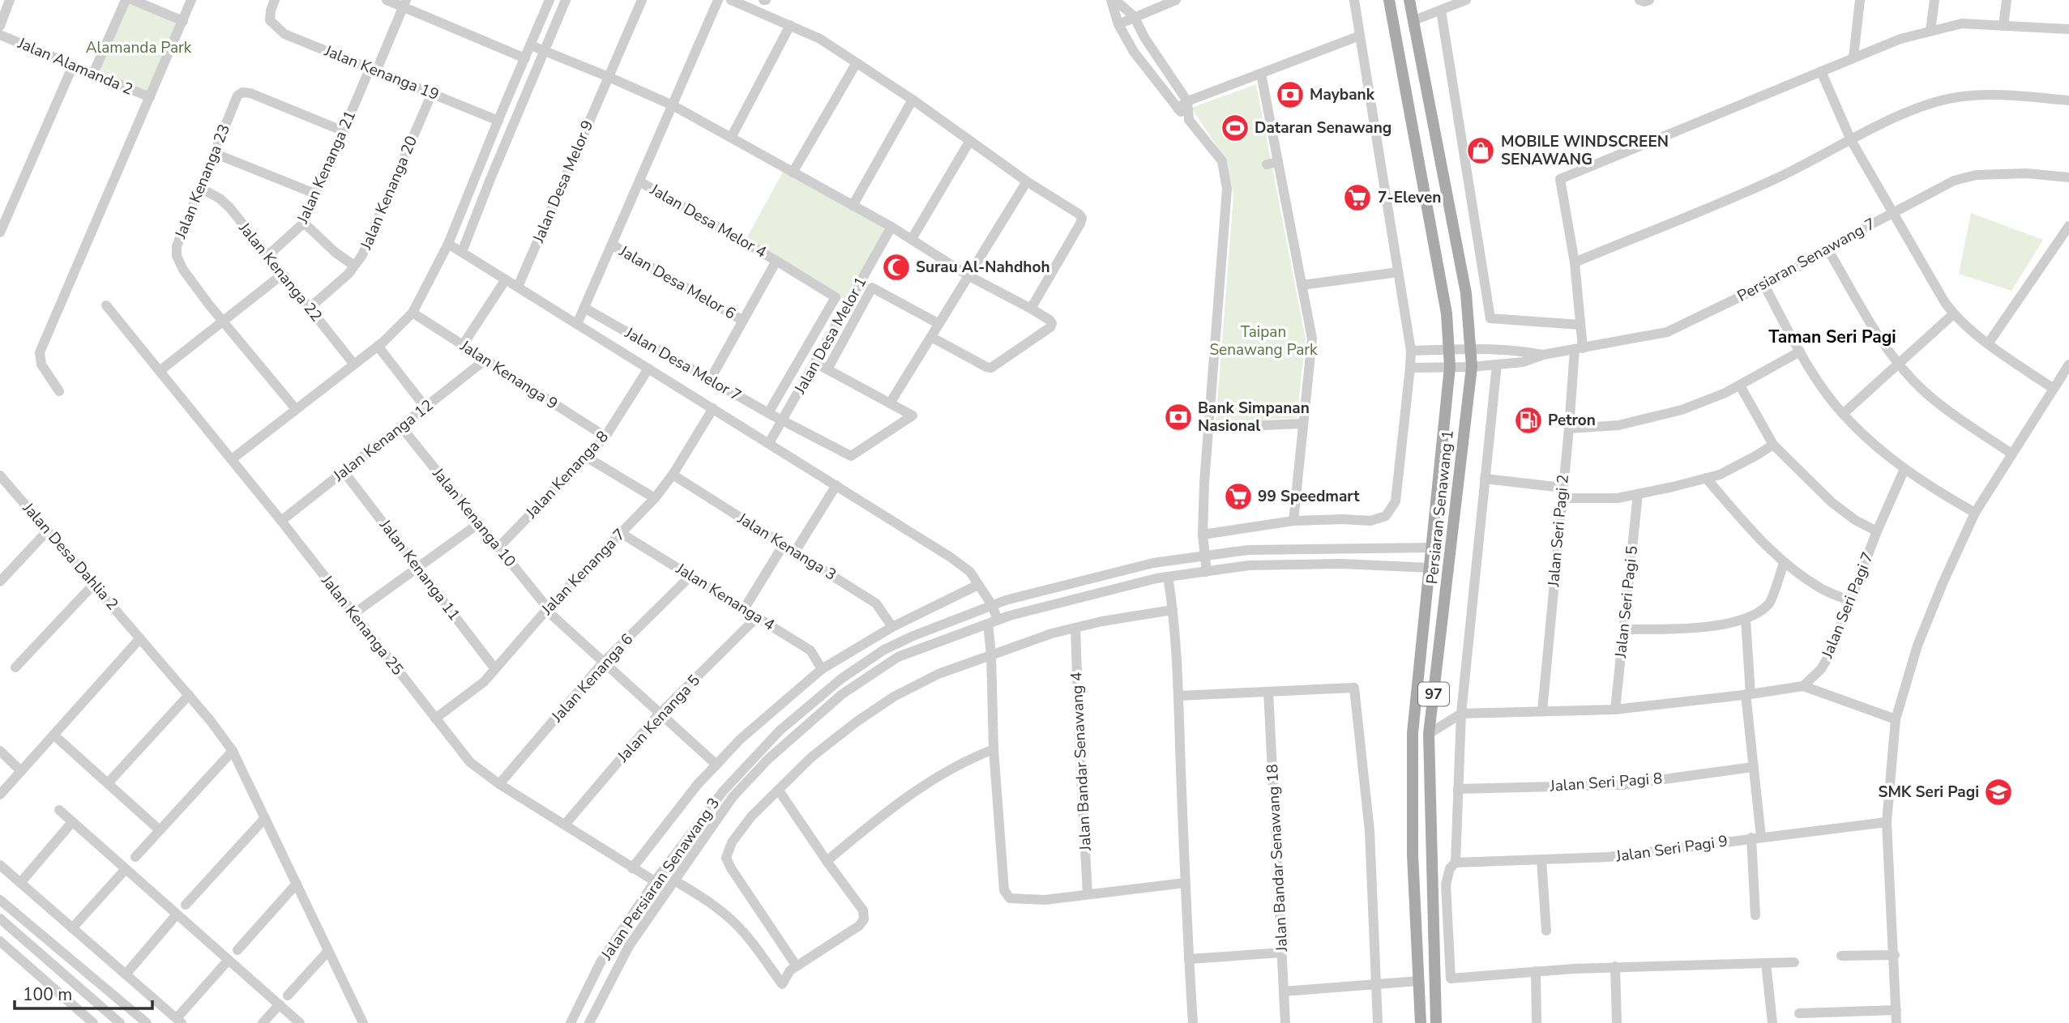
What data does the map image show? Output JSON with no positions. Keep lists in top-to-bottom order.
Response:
{
  "streets": {
    "main road": ["Persiaran Senawang 1", "97"],
    "street": [
      "Jalan Alamanda 2",
      "Jalan Kenanga 19",
      "Jalan Kenanga 21",
      "Jalan Kenanga 23",
      "Jalan Desa Melor 9",
      "Jalan Kenanga 20",
      "Jalan Desa Melor 4",
      "Persiaran Senawang 7",
      "Jalan Kenanga 22",
      "Jalan Desa Melor 6",
      "Jalan Desa Melor 1",
      "Jalan Desa Melor 7",
      "Jalan Kenanga 9",
      "Jalan Kenanga 12",
      "Jalan Kenanga 8",
      "Jalan Kenanga 10",
      "Jalan Seri Pagi 2",
      "Jalan Kenanga 3",
      "Jalan Desa Dahlia 2",
      "Jalan Kenanga 11",
      "Jalan Kenanga 7",
      "Jalan Kenanga 4",
      "Jalan Seri Pagi 5",
      "Jalan Seri Pagi 7",
      "Jalan Kenanga 25",
      "Jalan Kenanga 6",
      "Jalan Kenanga 5",
      "Jalan Bandar Senawang 4",
      "Jalan Seri Pagi 8",
      "Jalan Seri Pagi 9",
      "Jalan Bandar Senawang 18",
      "Jalan Persiaran Senawang 3"
    ]
  },
  "crossings": [
    ["Jalan Kenanga 19", "Jalan Kenanga 21"],
    ["Jalan Kenanga 19", "Jalan Kenanga 20"],
    ["Jalan Kenanga 21", "Jalan Kenanga 23"],
    ["Jalan Kenanga 21", "Jalan Kenanga 22"],
    ["Jalan Kenanga 23", "Jalan Kenanga 22"],
    ["Jalan Kenanga 20", "Jalan Kenanga 22"],
    ["Jalan Desa Melor 4", "Jalan Desa Melor 7"],
    ["Persiaran Senawang 7", "Jalan Seri Pagi 2"],
    ["Jalan Desa Melor 1", "Jalan Desa Melor 7"],
    ["Jalan Kenanga 9", "Jalan Kenanga 12"],
    ["Jalan Kenanga 9", "Jalan Kenanga 8"],
    ["Jalan Kenanga 12", "Jalan Kenanga 10"],
    ["Jalan Kenanga 12", "Jalan Kenanga 11"],
    ["Jalan Kenanga 12", "Jalan Kenanga 25"],
    ["Jalan Kenanga 8", "Jalan Kenanga 10"],
    ["Persiaran Senawang 1", "Jalan Persiaran Senawang 3"],
    ["Jalan Kenanga 10", "Jalan Kenanga 7"],
    ["Jalan Kenanga 10", "Jalan Kenanga 6"],
    ["Jalan Kenanga 10", "Jalan Kenanga 5"],
    ["Jalan Kenanga 3", "Jalan Kenanga 7"],
    ["Jalan Kenanga 11", "Jalan Kenanga 7"],
    ["Jalan Kenanga 7", "Jalan Kenanga 4"],
    ["Jalan Kenanga 7", "Jalan Kenanga 25"],
    ["Jalan Kenanga 4", "Jalan Kenanga 6"],
    ["Jalan Kenanga 4", "Jalan Kenanga 5"],
    ["Jalan Kenanga 25", "Jalan Kenanga 6"],
    ["Jalan Kenanga 25", "Jalan Kenanga 5"],
    ["Jalan Kenanga 25", "Jalan Persiaran Senawang 3"]
  ],
  "districts": ["Taman Seri Pagi"],
  "parks": ["Alamanda Park", "Taipan Senawang Park"],
  "places": {
    "bank": ["Maybank", "Bank Simpanan Nasional"],
    "sports": ["Dataran Senawang"],
    "shop": ["MOBILE WINDSCREEN SENAWANG"],
    "supermarket": ["7-Eleven", "99 Speedmart"],
    "mosque": ["Surau Al-Nahdhoh"],
    "fuel station": ["Petron"],
    "school or university": ["SMK Seri Pagi"]
  },
  "scale_bar": "100 m"
}
